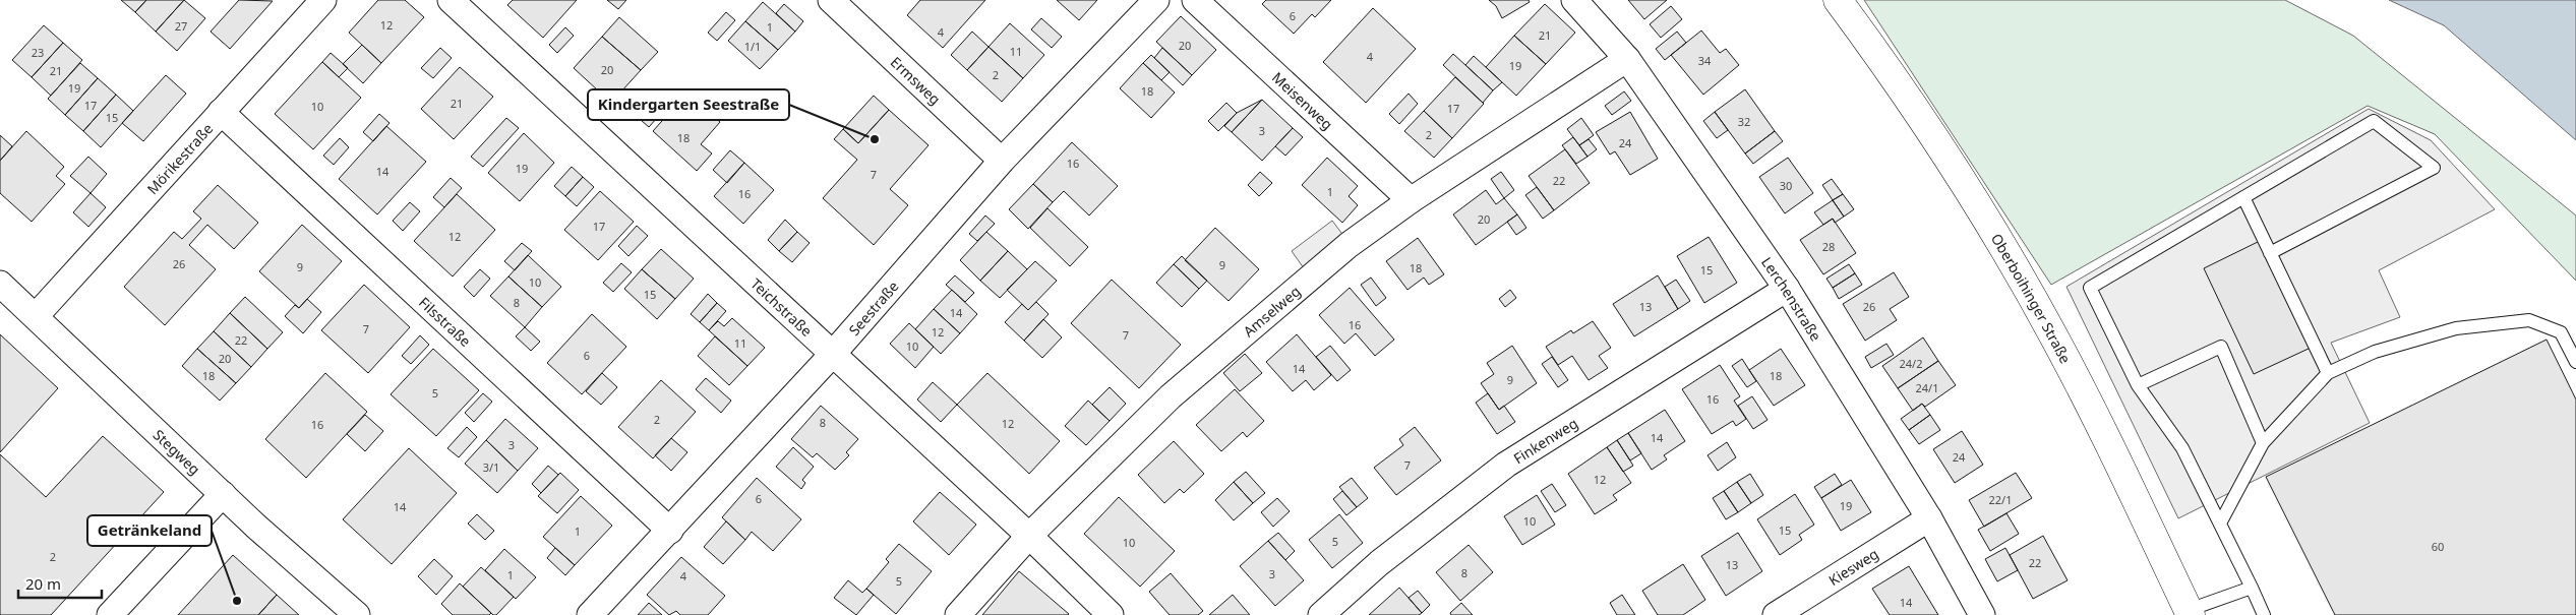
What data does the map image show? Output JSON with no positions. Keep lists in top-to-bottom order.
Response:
{
  "streets": {
    "main road": ["Oberboihinger Straße"],
    "street": [
      "Ermsweg",
      "Meisenweg",
      "Mörikestraße",
      "Lerchenstraße",
      "Teichstraße",
      "Seestraße",
      "Amselweg",
      "Filsstraße",
      "Finkenweg",
      "Stegweg",
      "Kiesweg"
    ]
  },
  "crossings": [
    ["Ermsweg", "Seestraße"],
    ["Meisenweg", "Amselweg"],
    ["Mörikestraße", "Filsstraße"],
    ["Mörikestraße", "Stegweg"],
    ["Lerchenstraße", "Amselweg"],
    ["Lerchenstraße", "Finkenweg"],
    ["Lerchenstraße", "Kiesweg"],
    ["Teichstraße", "Seestraße"],
    ["Teichstraße", "Amselweg"],
    ["Seestraße", "Filsstraße"]
  ],
  "places": ["Kindergarten Seestraße", "Getränkeland"],
  "house_numbers": [
    "6",
    "12",
    "27",
    "1",
    "4",
    "21",
    "20",
    "1/1",
    "11",
    "23",
    "4",
    "34",
    "19",
    "20",
    "21",
    "2",
    "19",
    "18",
    "21",
    "17",
    "10",
    "17",
    "15",
    "32",
    "3",
    "2",
    "18",
    "24",
    "16",
    "19",
    "14",
    "7",
    "22",
    "30",
    "1",
    "16",
    "20",
    "17",
    "12",
    "28",
    "26",
    "9",
    "9",
    "18",
    "15",
    "10",
    "15",
    "8",
    "13",
    "26",
    "14",
    "16",
    "7",
    "12",
    "7",
    "22",
    "11",
    "10",
    "6",
    "20",
    "24/2",
    "14",
    "18",
    "18",
    "9",
    "24/1",
    "5",
    "16",
    "2",
    "8",
    "12",
    "16",
    "14",
    "3",
    "24",
    "7",
    "3/1",
    "12",
    "6",
    "22/1",
    "19",
    "14",
    "10",
    "15",
    "1",
    "5",
    "10",
    "60",
    "2",
    "22",
    "13",
    "8",
    "3",
    "1",
    "4",
    "5",
    "14"
  ],
  "scale_bar": "20 m"
}
